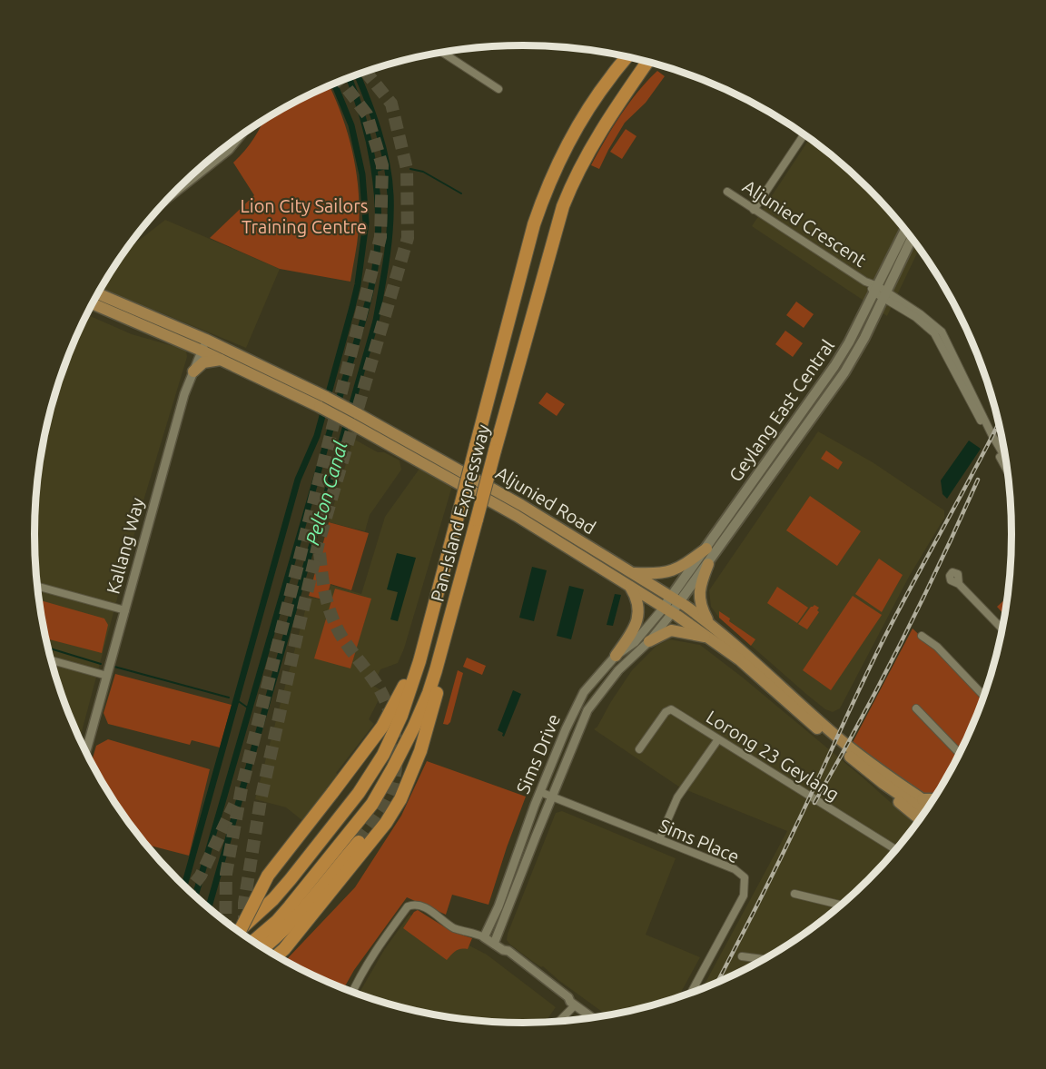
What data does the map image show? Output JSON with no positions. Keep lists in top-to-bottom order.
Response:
{
  "streets": {
    "highway": ["Pan-Island Expressway"],
    "main road": ["Geylang East Central", "Aljunied Road"],
    "street": [
      "Aljunied Crescent",
      "Kallang Way",
      "Sims Drive",
      "Lorong 23 Geylang",
      "Sims Place"
    ]
  },
  "crossings": [
    ["Aljunied Crescent", "Geylang East Central"],
    ["Geylang East Central", "Aljunied Road"],
    ["Geylang East Central", "Sims Drive"],
    ["Aljunied Road", "Kallang Way"],
    ["Aljunied Road", "Sims Drive"],
    ["Sims Drive", "Sims Place"]
  ],
  "water": ["Pelton Canal"],
  "parks": ["Lion City Sailors Training Centre"]
}
